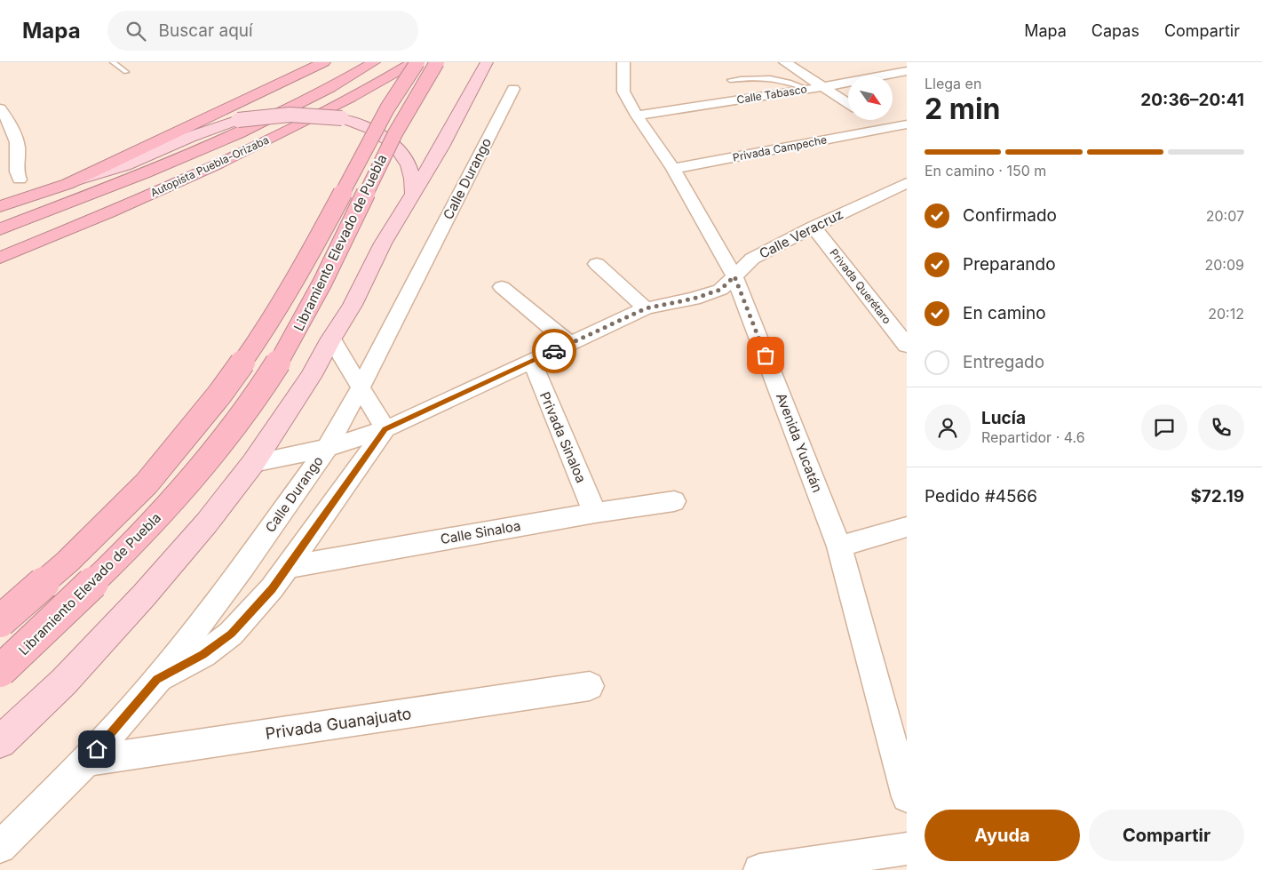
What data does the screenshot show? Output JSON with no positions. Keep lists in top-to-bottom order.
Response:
{
  "streets": {
    "highway": ["Autopista Puebla-Orizaba", "Libramiento Elevado de Puebla"],
    "street": [
      "Calle Tabasco",
      "Privada Campeche",
      "Calle Durango",
      "Calle Veracruz",
      "Privada Querétaro",
      "Privada Sinaloa",
      "Avenida Yucatán",
      "Calle Sinaloa",
      "Privada Guanajuato"
    ]
  },
  "crossings": [
    ["Calle Tabasco", "Avenida Yucatán"],
    ["Privada Campeche", "Avenida Yucatán"],
    ["Calle Durango", "Calle Veracruz"],
    ["Calle Durango", "Privada Guanajuato"],
    ["Calle Veracruz", "Privada Querétaro"],
    ["Calle Veracruz", "Privada Sinaloa"],
    ["Calle Veracruz", "Avenida Yucatán"],
    ["Privada Sinaloa", "Calle Sinaloa"]
  ],
  "north": "bottom right",
  "page": {
    "header": "Mapa",
    "search": "Buscar aquí",
    "nav": ["Mapa", "Capas", "Compartir"],
    "heading": ["2 min", "Llega en", "20:36–20:41"],
    "panel": [
      "Lucía",
      "Repartidor · 4.6",
      "Pedido #4566",
      "$72.19"
    ],
    "bar": "En camino · 150 m",
    "list": [
      ["Confirmado", "20:07"],
      ["Preparando", "20:09"],
      ["En camino", "20:12"],
      "Entregado"
    ],
    "buttons": ["Ayuda", "Compartir"]
  }
}
